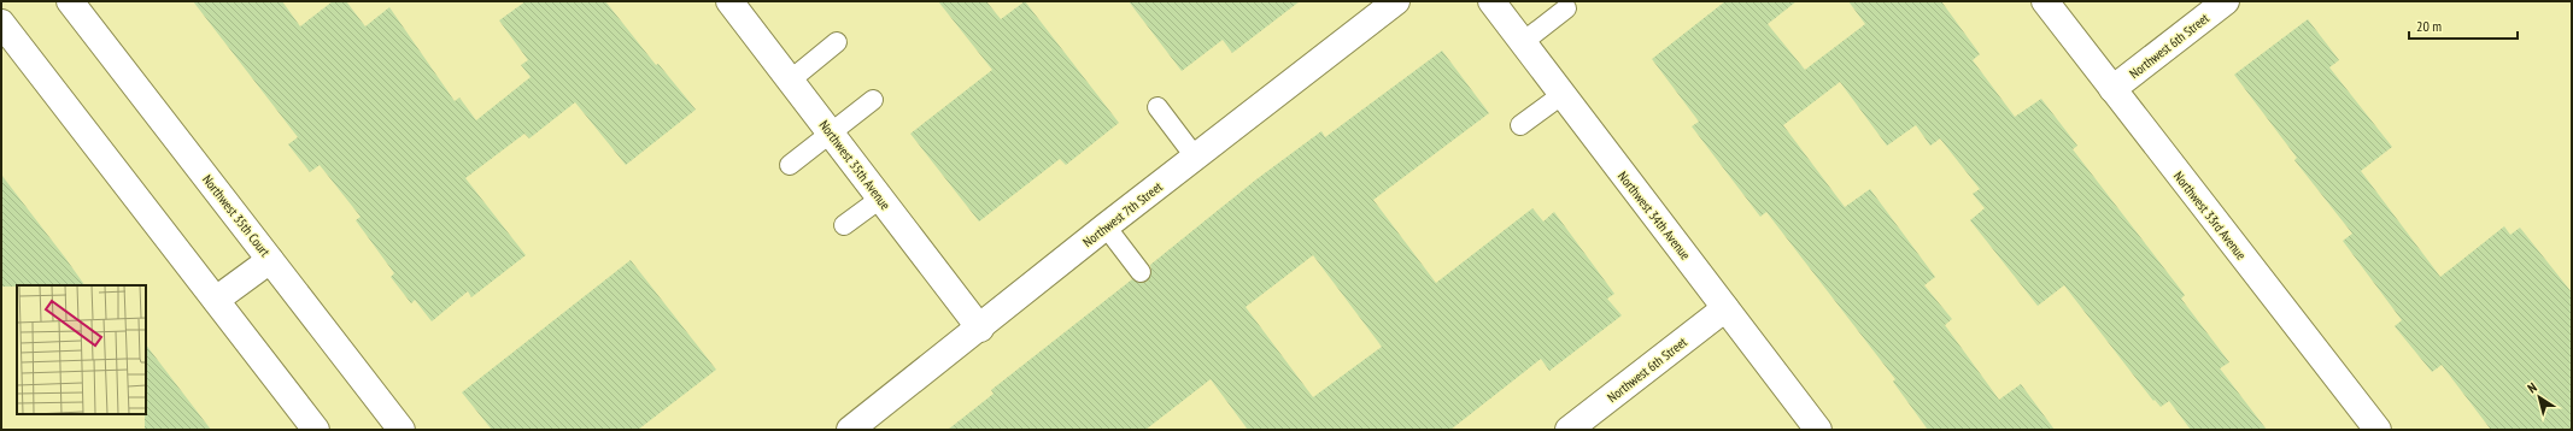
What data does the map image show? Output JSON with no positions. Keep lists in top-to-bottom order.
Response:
{
  "streets": {
    "street": [
      "Northwest 6th Street",
      "Northwest 35th Avenue",
      "Northwest 7th Street",
      "Northwest 35th Court",
      "Northwest 34th Avenue",
      "Northwest 33rd Avenue"
    ]
  },
  "crossings": [
    ["Northwest 6th Street", "Northwest 34th Avenue"],
    ["Northwest 6th Street", "Northwest 33rd Avenue"],
    ["Northwest 35th Avenue", "Northwest 7th Street"]
  ],
  "scale_bar": "20 m",
  "north": "top left"
}
